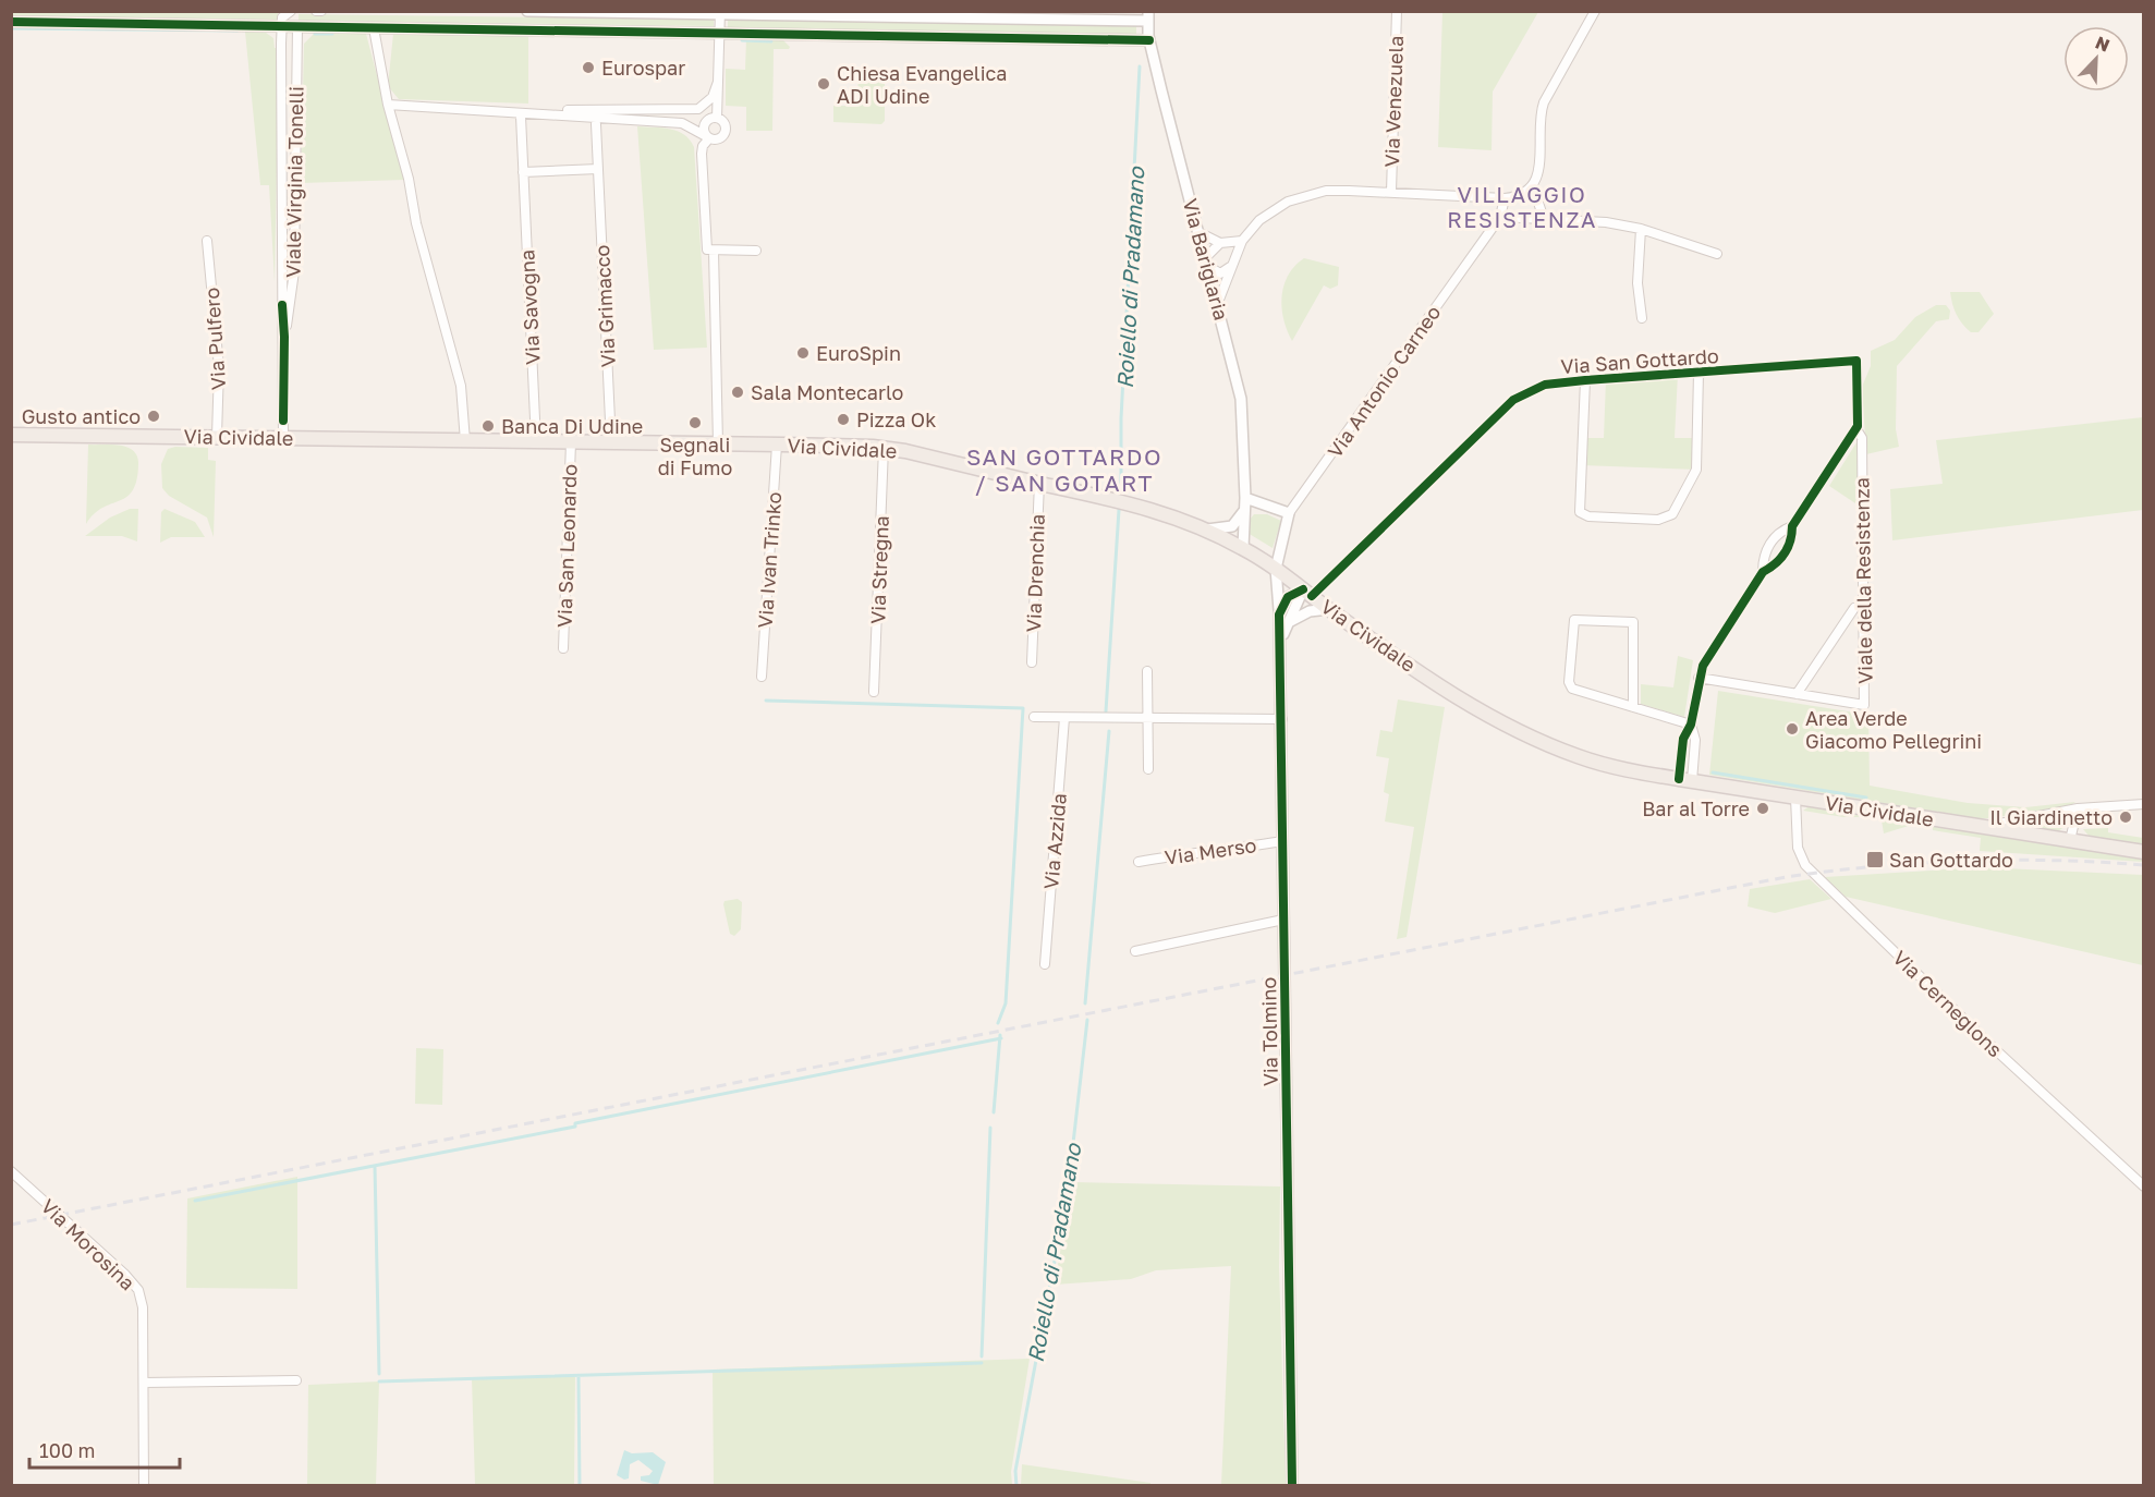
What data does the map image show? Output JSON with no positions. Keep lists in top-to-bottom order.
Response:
{
  "streets": {
    "main road": ["Via Cividale"],
    "street": [
      "Via Venezuela",
      "Viale Virginia Tonelli",
      "Via Bariglaria",
      "Via Grimacco",
      "Via Savogna",
      "Via Pulfero",
      "Via San Gottardo",
      "Via Antonio Carneo",
      "Via San Leonardo",
      "Via Ivan Trinko",
      "Via Stregna",
      "Via Drenchia",
      "Viale della Resistenza",
      "Via Azzida",
      "Via Merso",
      "Via Cerneglons",
      "Via Tolmino",
      "Via Morosina"
    ]
  },
  "crossings": [
    ["Viale Virginia Tonelli", "Via Cividale"],
    ["Via Bariglaria", "Via Cividale"],
    ["Via Grimacco", "Via Cividale"],
    ["Via Savogna", "Via Cividale"],
    ["Via Pulfero", "Via Cividale"],
    ["Via San Gottardo", "Via Cividale"],
    ["Via San Gottardo", "Viale della Resistenza"],
    ["Via San Gottardo", "Via Tolmino"],
    ["Via Antonio Carneo", "Via Cividale"],
    ["Via Antonio Carneo", "Via Tolmino"],
    ["Via Cividale", "Via San Leonardo"],
    ["Via Cividale", "Via Ivan Trinko"],
    ["Via Cividale", "Via Stregna"],
    ["Via Cividale", "Via Drenchia"],
    ["Via Cividale", "Viale della Resistenza"],
    ["Via Cividale", "Via Cerneglons"],
    ["Via Cividale", "Via Tolmino"],
    ["Via Merso", "Via Tolmino"]
  ],
  "districts": ["VILLAGGIO RESISTENZA", "SAN GOTTARDO / SAN GOTART"],
  "water": ["Roiello di Pradamano"],
  "places": {
    "other": [
      "Eurospar",
      "Chiesa Evangelica ADI Udine",
      "EuroSpin",
      "Sala Montecarlo",
      "Gusto antico",
      "Pizza Ok",
      "Segnali di Fumo",
      "Banca Di Udine",
      "Area Verde Giacomo Pellegrini",
      "Bar al Torre",
      "Il Giardinetto"
    ],
    "transit": ["San Gottardo"]
  },
  "scale_bar": "100 m",
  "north": "top right"
}
